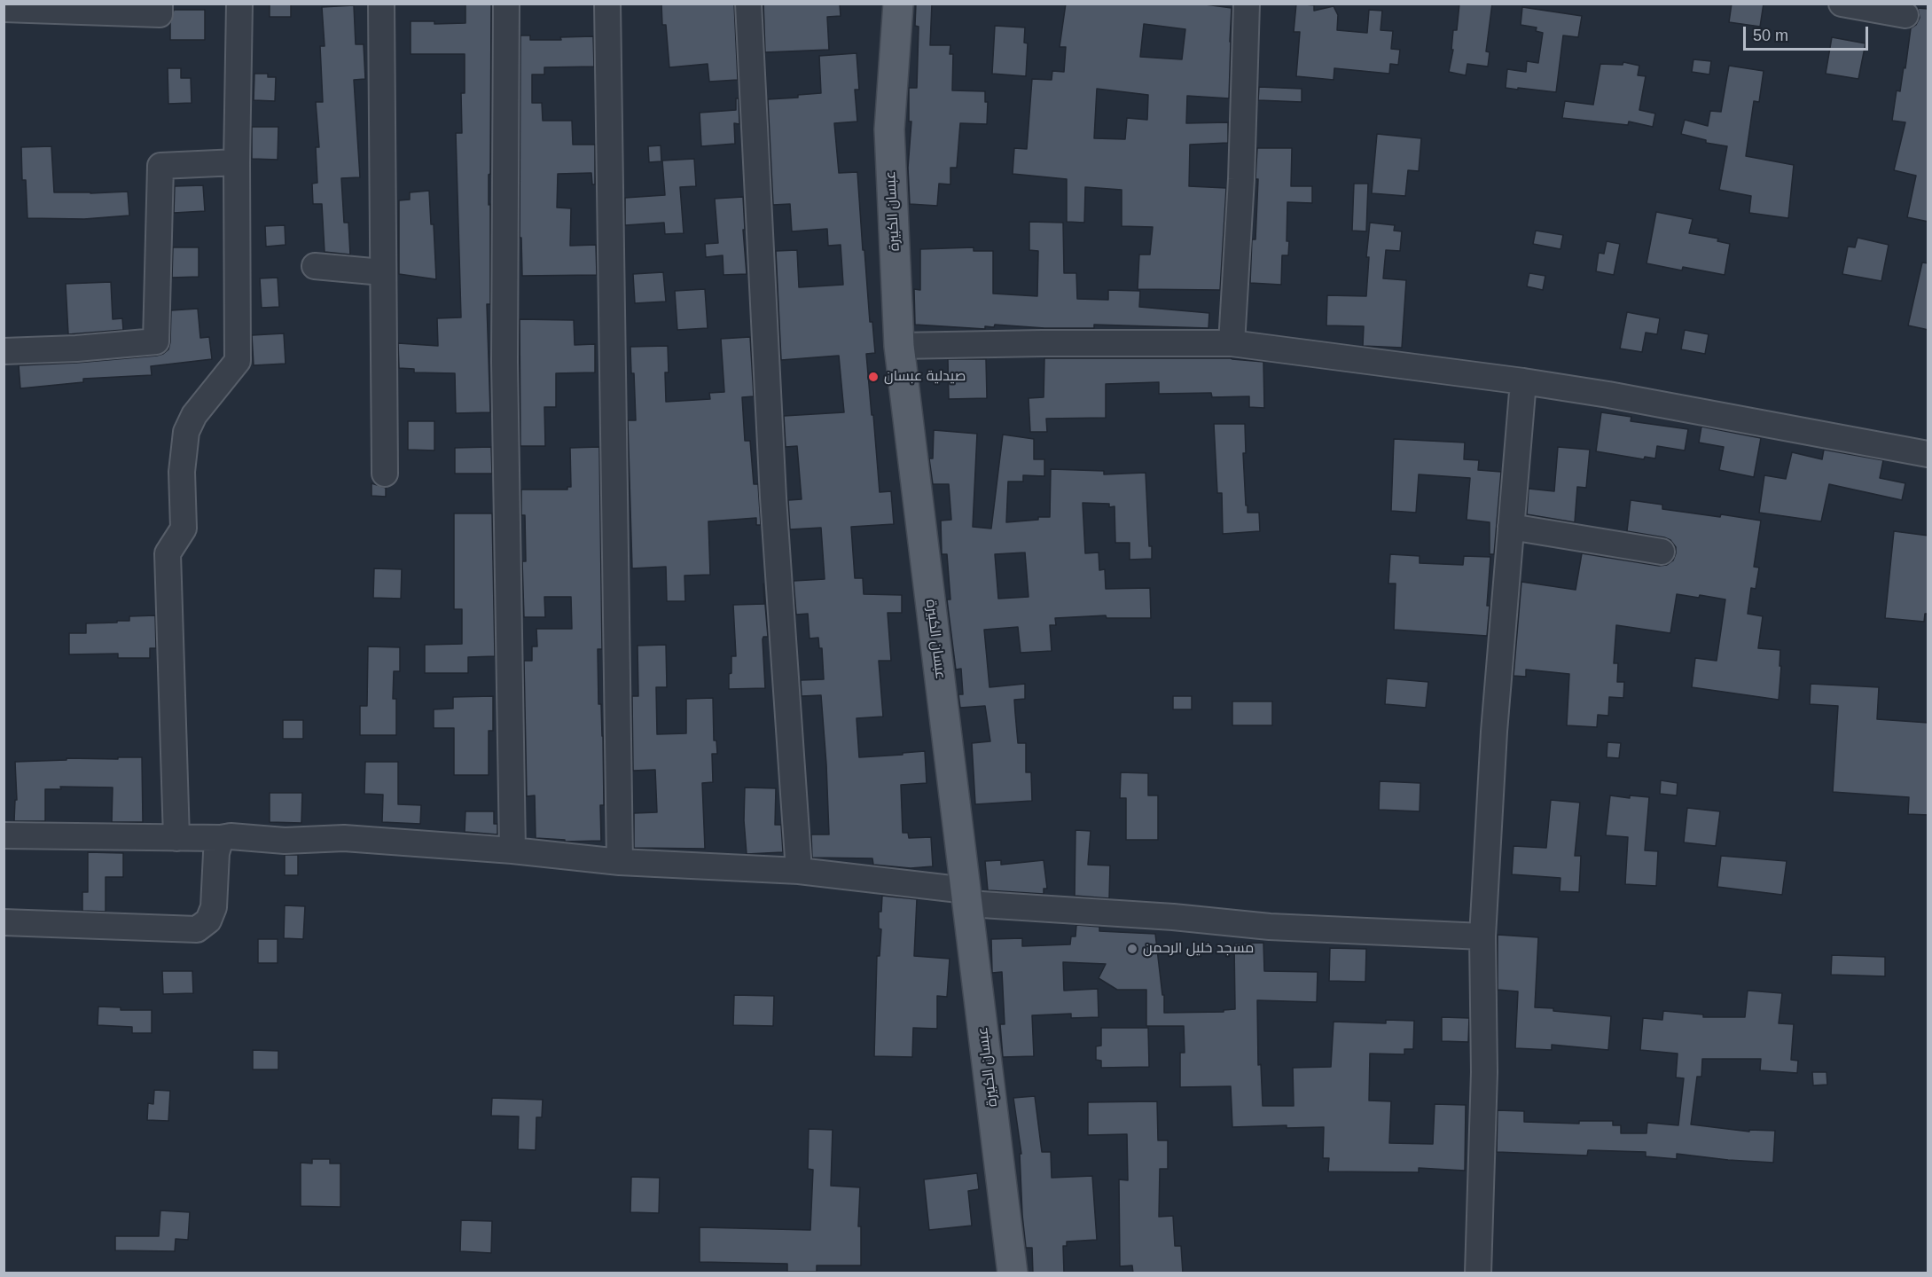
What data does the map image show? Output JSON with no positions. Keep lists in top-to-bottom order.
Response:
{
  "streets": {
    "main road": ["عبسان الكبيرة"]
  },
  "places": ["صيدلية عبسان", "مسجد خليل الرحمن"],
  "scale_bar": "50 m"
}
